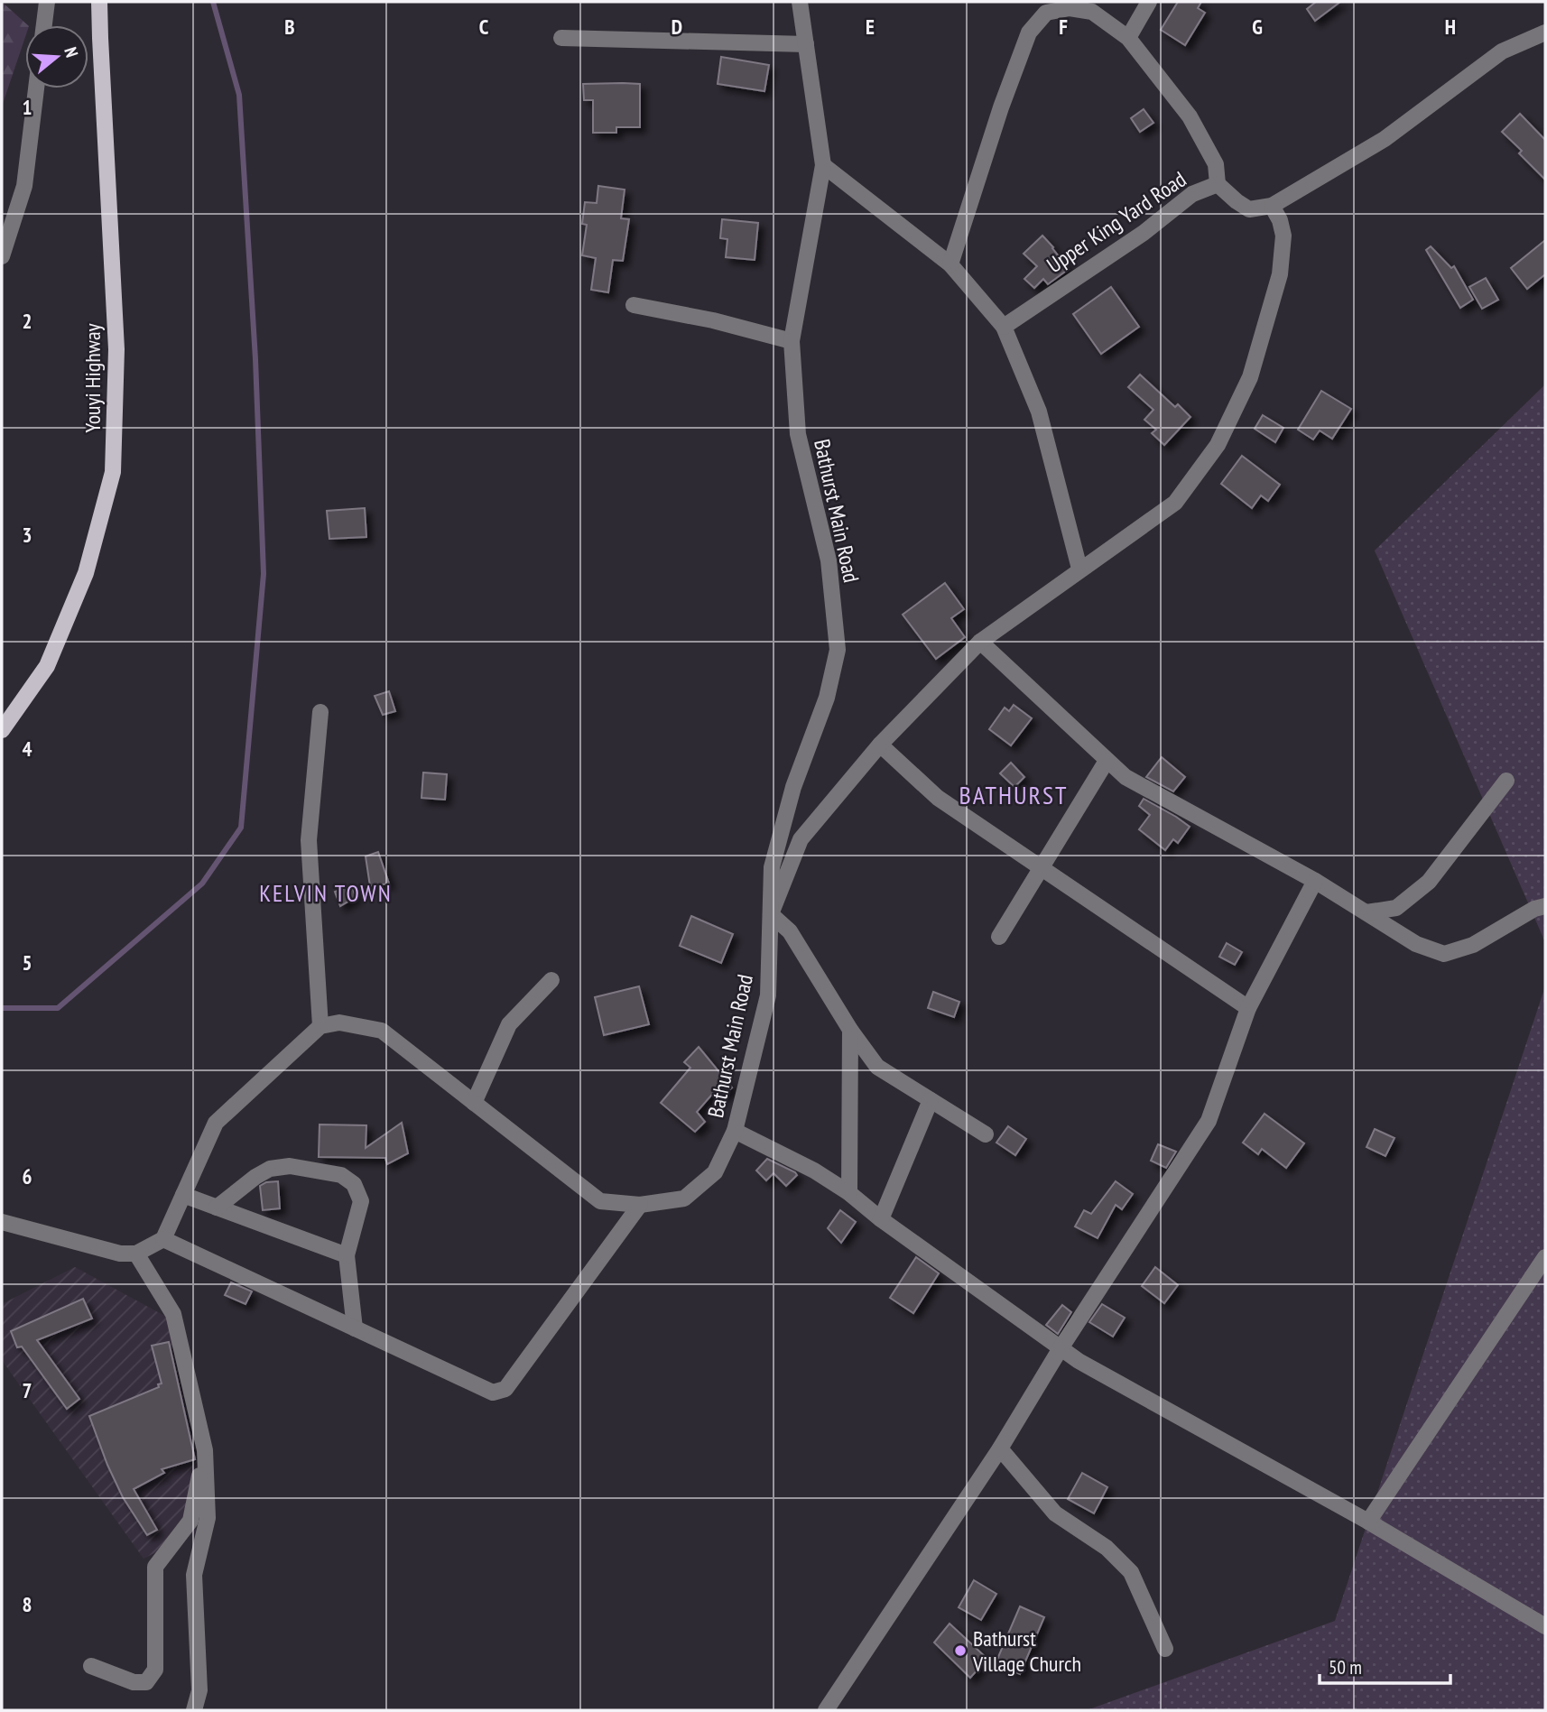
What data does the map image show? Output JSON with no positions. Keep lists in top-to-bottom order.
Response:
{
  "streets": {
    "main road": ["Youyi Highway"],
    "street": ["Upper King Yard Road", "Bathurst Main Road"]
  },
  "districts": ["BATHURST", "KELVIN TOWN"],
  "places": ["Bathurst Village Church"],
  "scale_bar": "50 m",
  "north": "right",
  "grid": {
    "columns": [
      "B",
      "C",
      "D",
      "E",
      "F",
      "G",
      "H"
    ],
    "rows": [
      "1",
      "2",
      "3",
      "4",
      "5",
      "6",
      "7",
      "8"
    ]
  }
}
